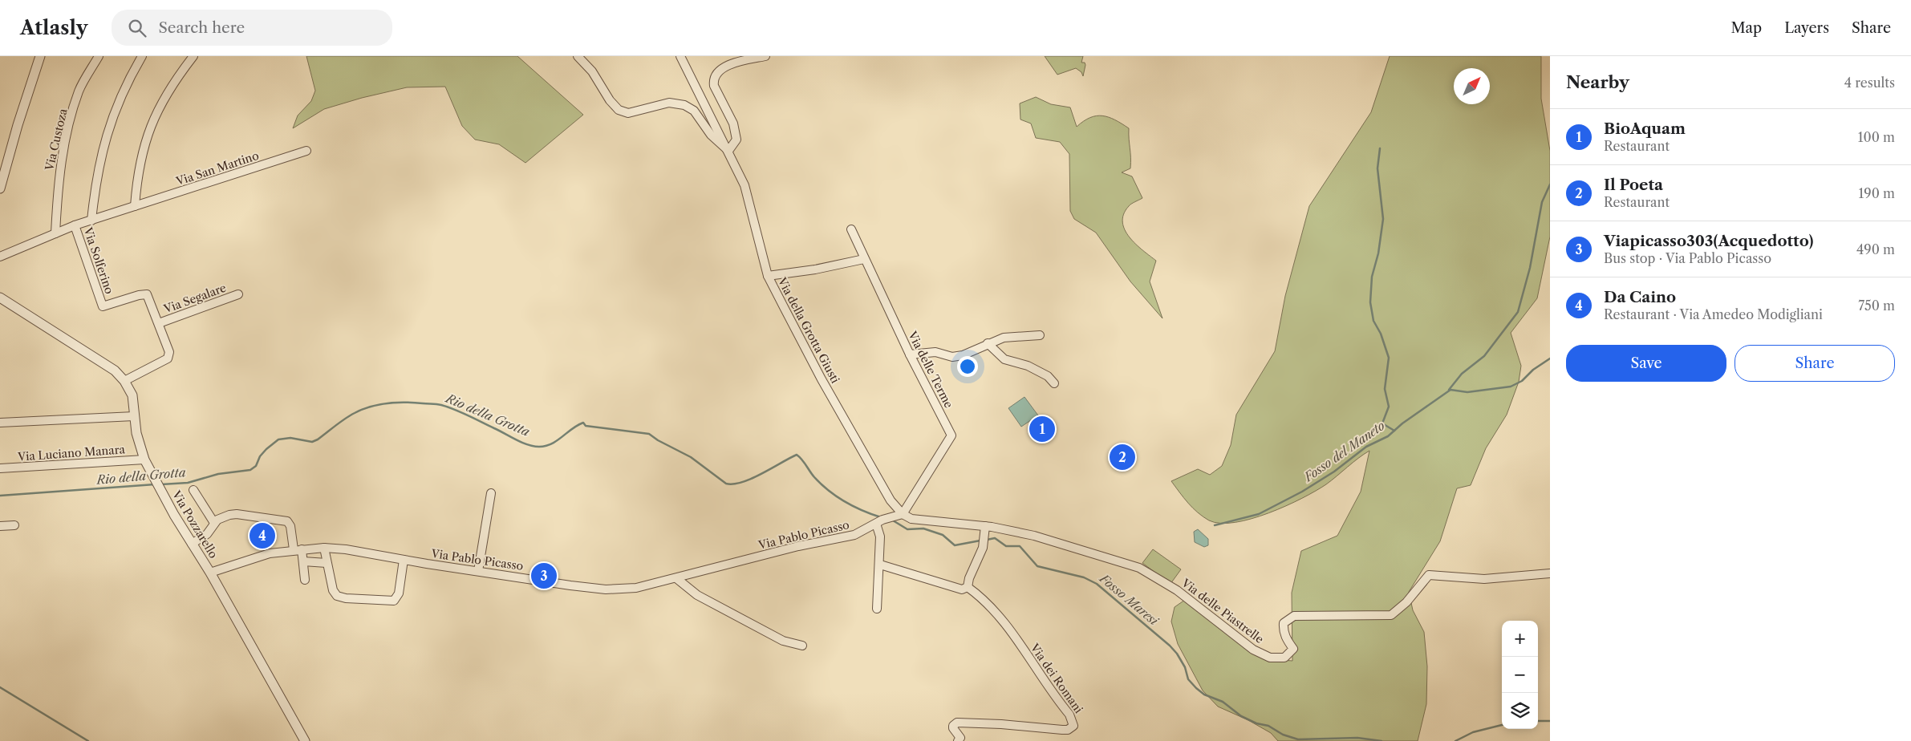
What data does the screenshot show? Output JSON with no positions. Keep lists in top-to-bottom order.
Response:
{
  "streets": {
    "street": [
      "Via Custoza",
      "Via San Martino",
      "Via Solferino",
      "Via Segalare",
      "Via della Grotta Giusti",
      "Via delle Terme",
      "Via Luciano Manara",
      "Via Pozzarello",
      "Via Pablo Picasso",
      "Via delle Piastrelle",
      "Via dei Romani"
    ]
  },
  "crossings": [
    ["Via Custoza", "Via San Martino"],
    ["Via San Martino", "Via Solferino"],
    ["Via Solferino", "Via Segalare"],
    ["Via Solferino", "Via Pozzarello"],
    ["Via della Grotta Giusti", "Via delle Terme"],
    ["Via della Grotta Giusti", "Via Pablo Picasso"],
    ["Via delle Terme", "Via Pablo Picasso"],
    ["Via Luciano Manara", "Via Pozzarello"],
    ["Via Pozzarello", "Via Pablo Picasso"]
  ],
  "water": ["Rio della Grotta", "Fosso del Maneto", "Fosso Maresi"],
  "north": "top right",
  "page": {
    "header": "Atlasly",
    "search": "Search here",
    "nav": ["Map", "Layers", "Share"],
    "heading": ["Nearby", "4 results"],
    "list": [
      {
        "mark": "1",
        "name": "BioAquam",
        "note": "Restaurant",
        "value": "100 m"
      },
      {
        "mark": "2",
        "name": "Il Poeta",
        "note": "Restaurant",
        "value": "190 m"
      },
      {
        "mark": "3",
        "name": "Viapicasso303(Acquedotto)",
        "note": "Bus stop · Via Pablo Picasso",
        "value": "490 m"
      },
      {
        "mark": "4",
        "name": "Da Caino",
        "note": "Restaurant · Via Amedeo Modigliani",
        "value": "750 m"
      }
    ],
    "buttons": ["Save", "Share"],
    "pins": [
      "1",
      "2",
      "4",
      "3"
    ],
    "map_buttons": ["+", "−"]
  }
}
